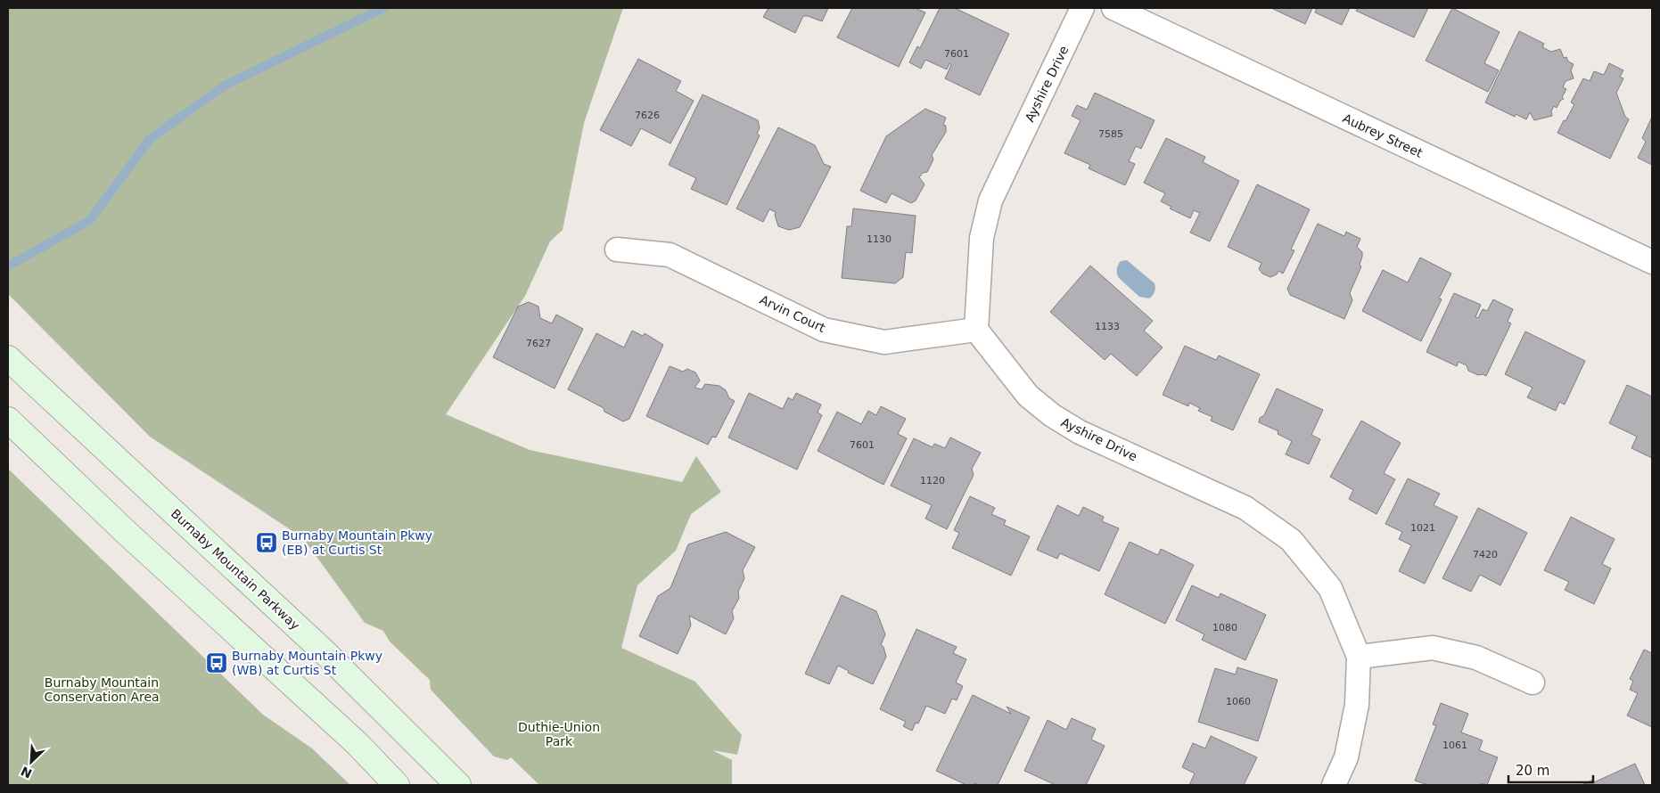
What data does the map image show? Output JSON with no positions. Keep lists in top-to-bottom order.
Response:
{
  "streets": {
    "main road": ["Burnaby Mountain Parkway"],
    "street": ["Ayshire Drive", "Aubrey Street", "Arvin Court"]
  },
  "crossings": [
    ["Ayshire Drive", "Arvin Court"]
  ],
  "parks": ["Burnaby Mountain Conservation Area", "Duthie-Union Park"],
  "places": {
    "bus stop": ["Burnaby Mountain Pkwy (EB) at Curtis St", "Burnaby Mountain Pkwy (WB) at Curtis St"]
  },
  "house_numbers": [
    "7601",
    "7626",
    "7585",
    "1130",
    "1133",
    "7627",
    "7601",
    "1120",
    "1021",
    "7420",
    "1080",
    "1060",
    "1061"
  ],
  "scale_bar": "20 m",
  "north": "bottom left"
}
